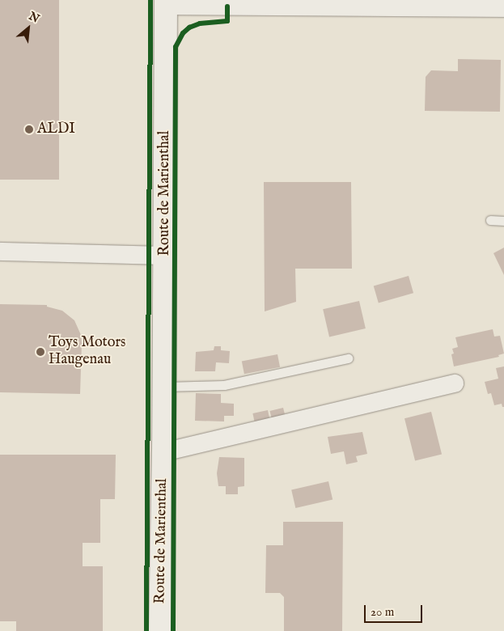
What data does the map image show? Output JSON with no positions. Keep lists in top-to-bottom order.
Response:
{
  "streets": {
    "street": ["Route de Marienthal"]
  },
  "places": ["ALDI", "Toys Motors Haugenau"],
  "scale_bar": "20 m",
  "north": "top right"
}
